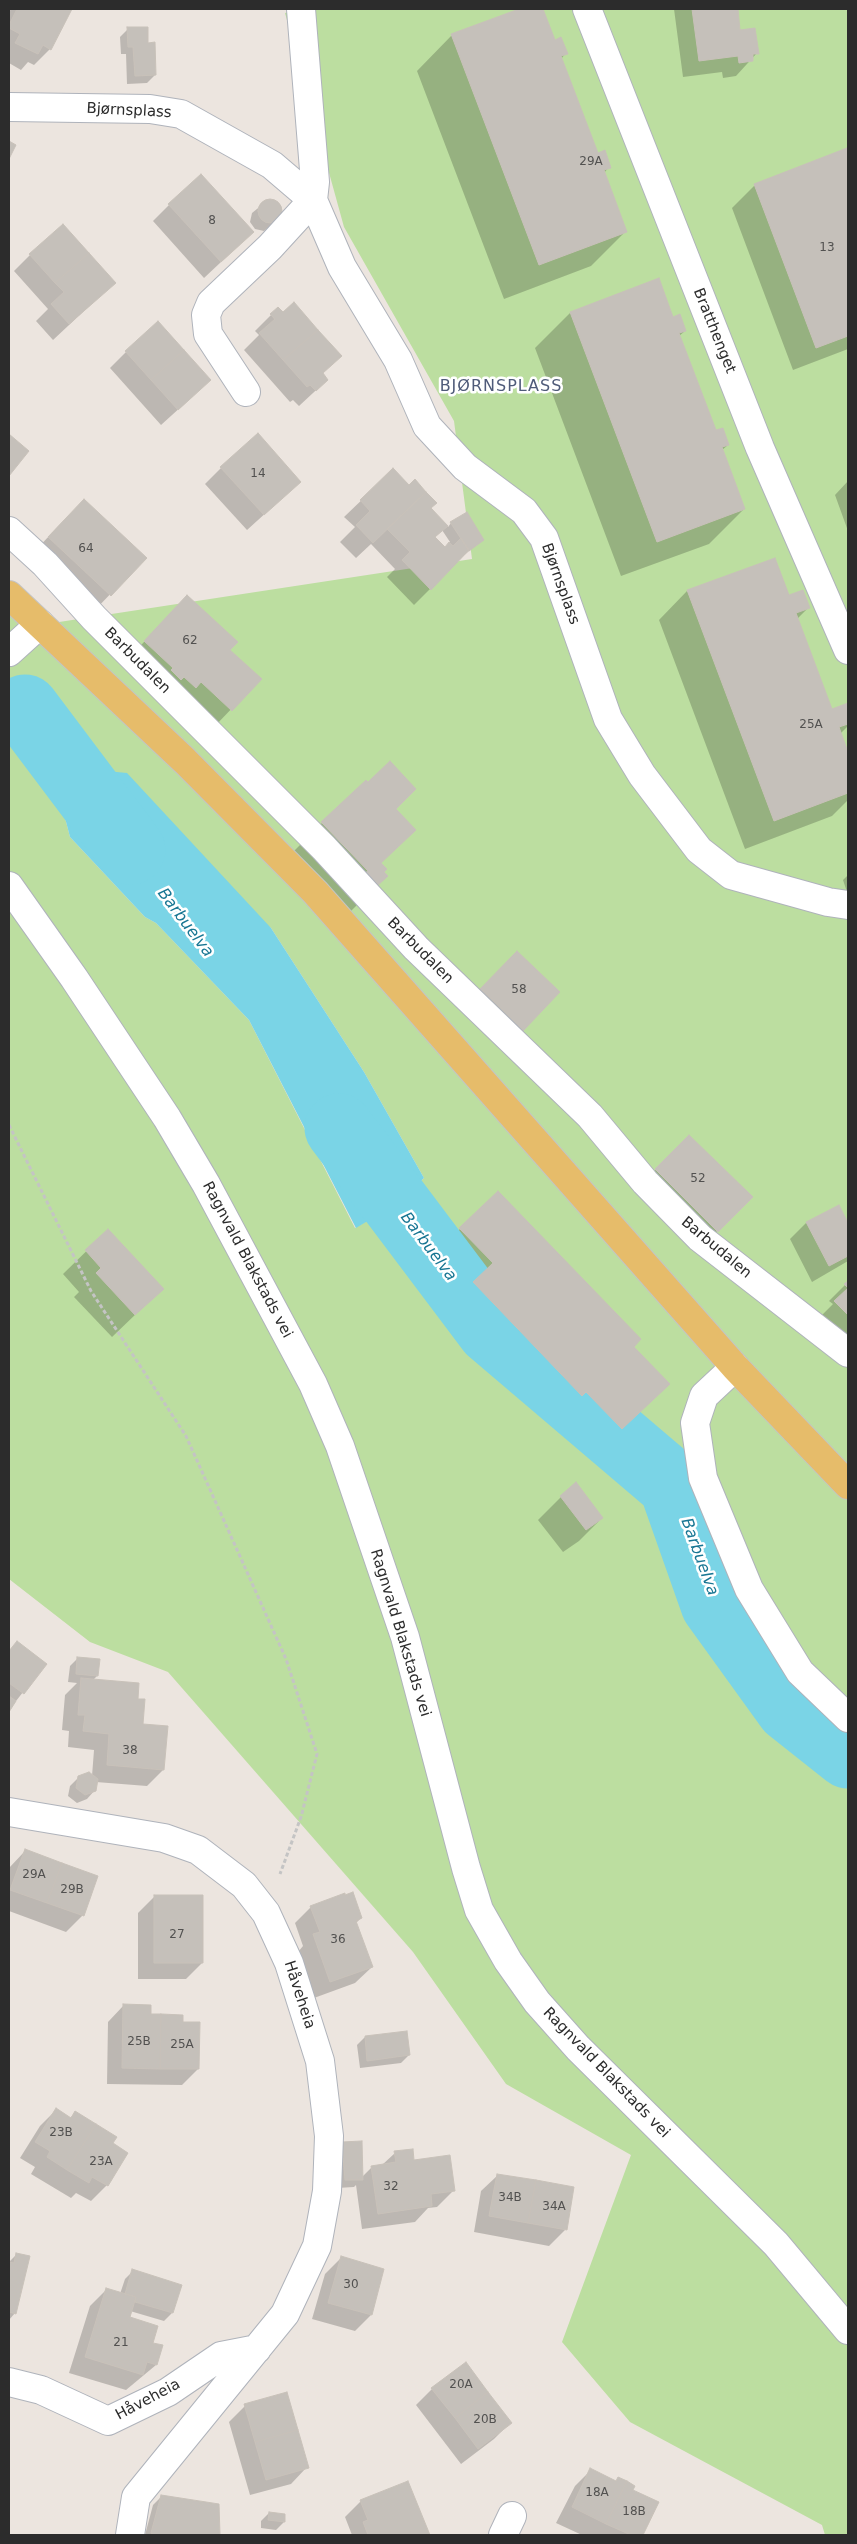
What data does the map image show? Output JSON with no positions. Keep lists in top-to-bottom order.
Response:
{
  "streets": {
    "street": [
      "Bjørnsplass",
      "Bratthenget",
      "Barbudalen",
      "Ragnvald Blakstads vei",
      "Håveheia"
    ]
  },
  "districts": ["BJØRNSPLASS"],
  "water": ["Barbuelva"],
  "house_numbers": [
    "29A",
    "8",
    "13",
    "14",
    "64",
    "62",
    "25A",
    "58",
    "52",
    "38",
    "29A",
    "29B",
    "27",
    "36",
    "25B",
    "25A",
    "23B",
    "23A",
    "32",
    "34B",
    "34A",
    "30",
    "21",
    "20A",
    "20B",
    "18A",
    "18B"
  ]
}
